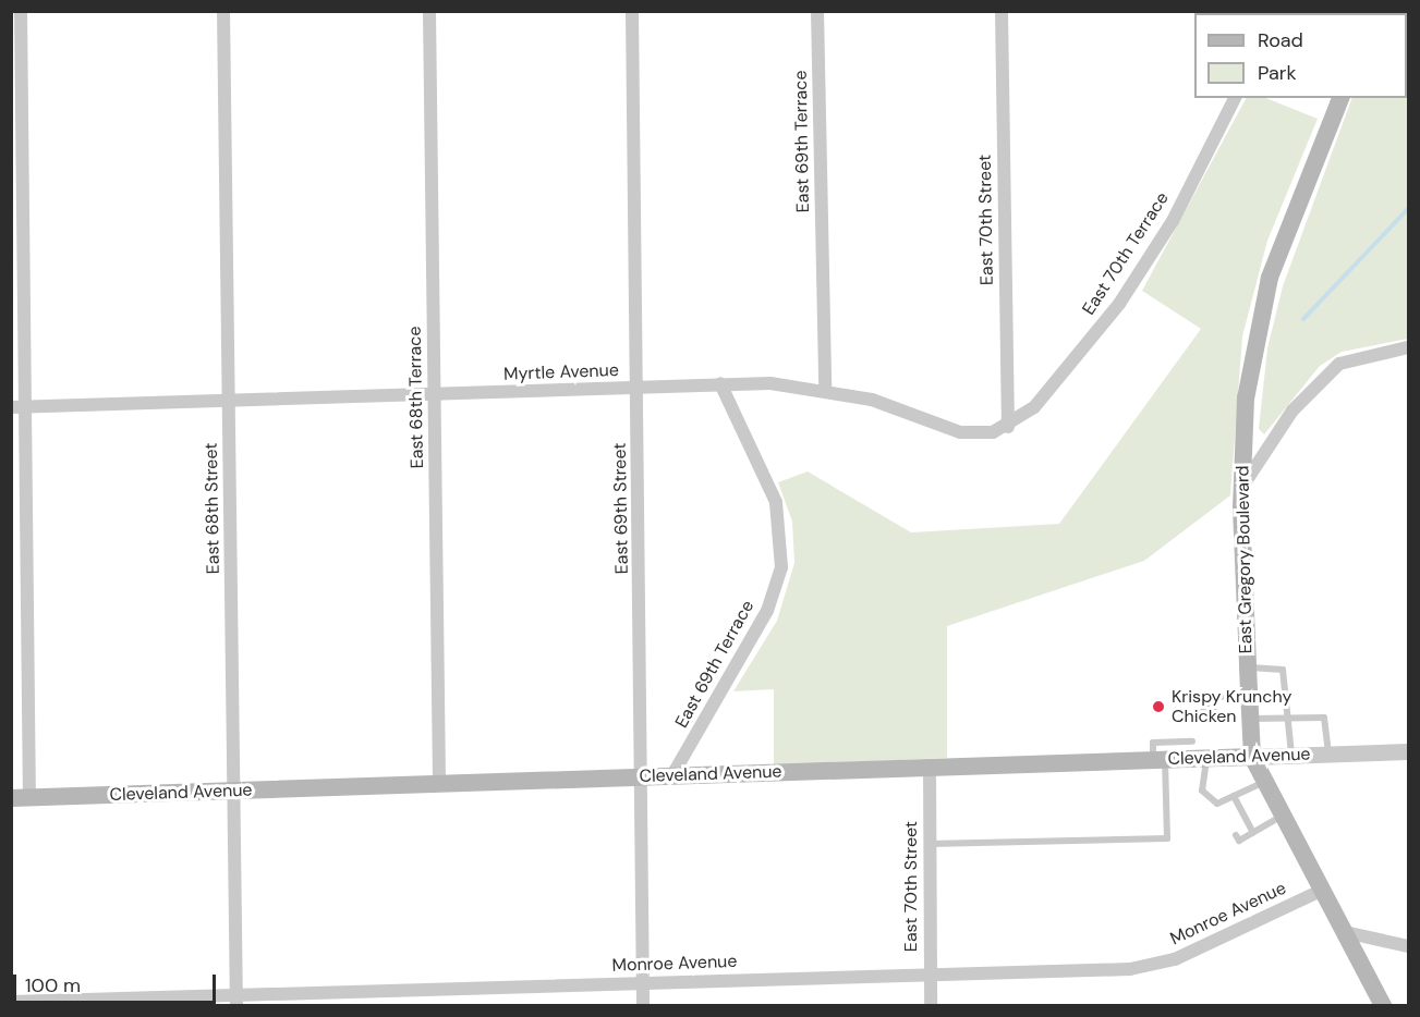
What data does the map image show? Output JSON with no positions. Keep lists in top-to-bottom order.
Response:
{
  "streets": {
    "main road": ["East Gregory Boulevard", "Cleveland Avenue"],
    "street": [
      "East 69th Terrace",
      "East 70th Street",
      "East 70th Terrace",
      "Myrtle Avenue",
      "East 68th Terrace",
      "East 68th Street",
      "East 69th Street",
      "Monroe Avenue"
    ]
  },
  "crossings": [
    ["East 69th Terrace", "Myrtle Avenue"],
    ["East 69th Terrace", "Cleveland Avenue"],
    ["East 70th Street", "East 70th Terrace"],
    ["East 70th Street", "Myrtle Avenue"],
    ["East 70th Street", "Cleveland Avenue"],
    ["East 70th Street", "Monroe Avenue"],
    ["East 70th Terrace", "Myrtle Avenue"],
    ["Myrtle Avenue", "East 68th Terrace"],
    ["Myrtle Avenue", "East 68th Street"],
    ["Myrtle Avenue", "East 69th Street"],
    ["East 68th Terrace", "Cleveland Avenue"],
    ["East 68th Street", "Cleveland Avenue"],
    ["East 68th Street", "Monroe Avenue"],
    ["East 69th Street", "Cleveland Avenue"],
    ["East 69th Street", "Monroe Avenue"],
    ["East Gregory Boulevard", "Cleveland Avenue"],
    ["East Gregory Boulevard", "Monroe Avenue"]
  ],
  "places": ["Krispy Krunchy Chicken"],
  "legend": ["Road", "Park"],
  "scale_bar": "100 m"
}
